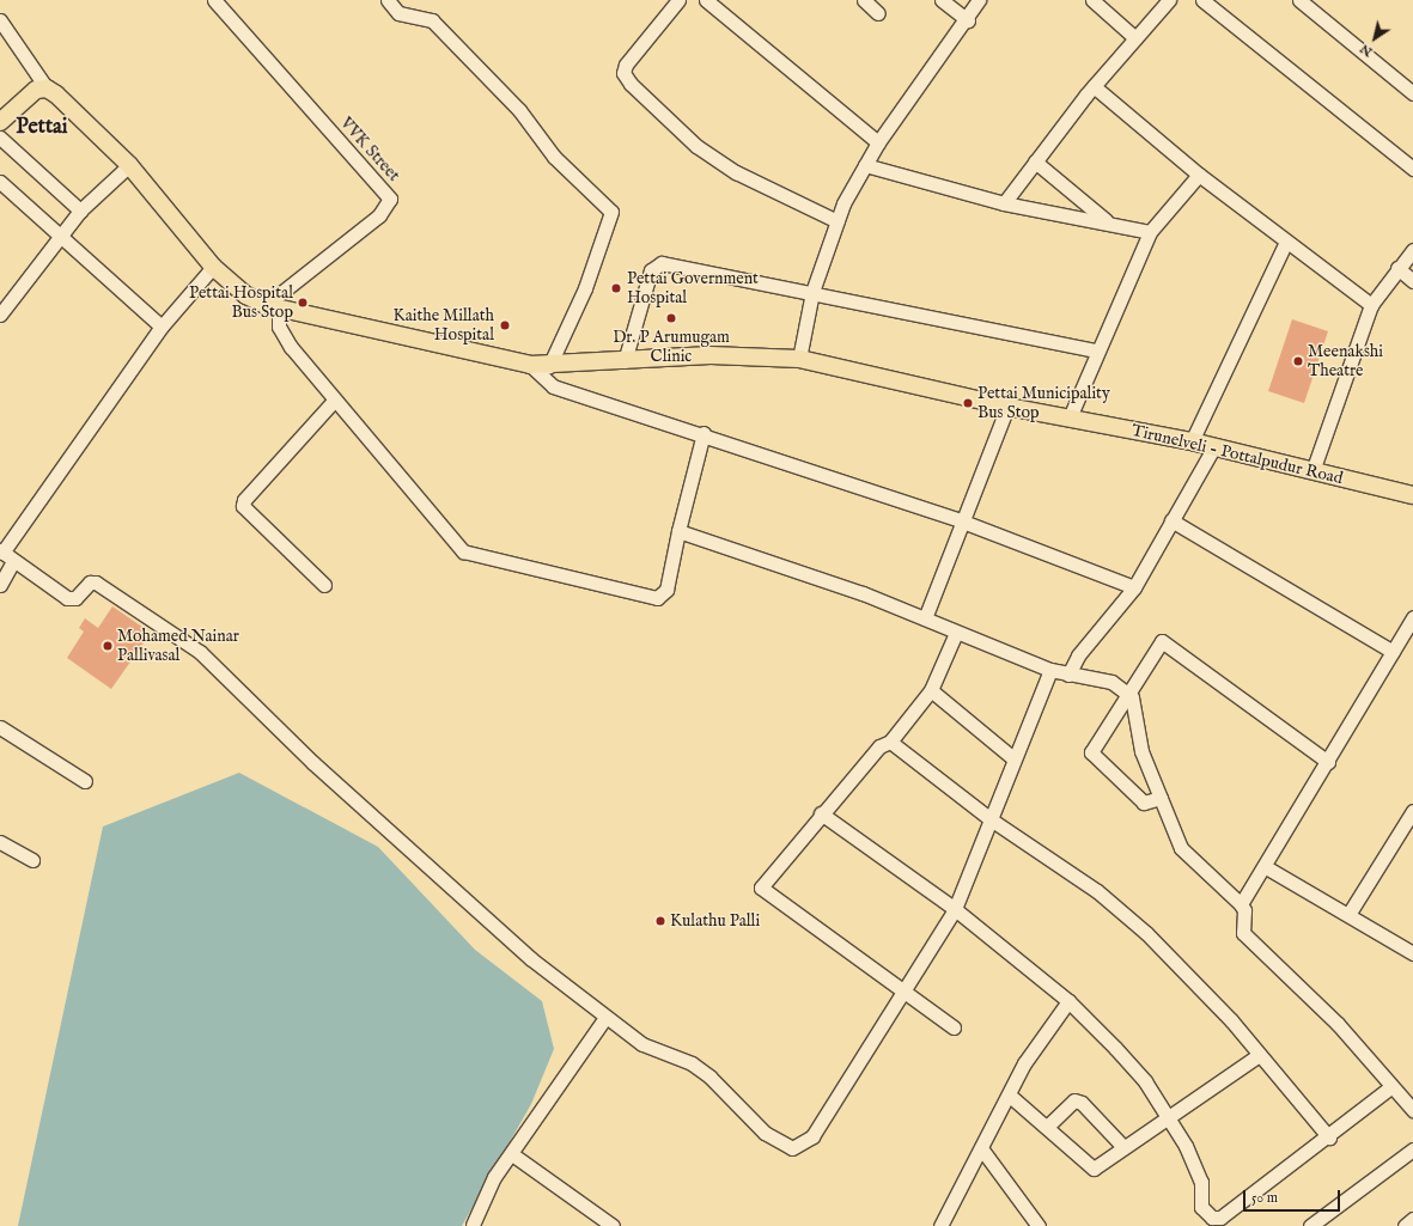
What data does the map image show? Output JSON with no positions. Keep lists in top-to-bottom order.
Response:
{
  "streets": {
    "main road": ["Tirunelveli - Pottalpudur Road"],
    "street": ["VVK Street"]
  },
  "crossings": [
    ["VVK Street", "Tirunelveli - Pottalpudur Road"]
  ],
  "districts": ["Pettai"],
  "places": [
    "Pettai Government Hospital",
    "Pettai Hospital Bus Stop",
    "Dr. P Arumugam Clinic",
    "Kaithe Millath Hospital",
    "Meenakshi Theatre",
    "Pettai Municipality Bus Stop",
    "Mohamed Nainar Pallivasal",
    "Kulathu Palli"
  ],
  "scale_bar": "50 m",
  "north": "bottom left"
}
